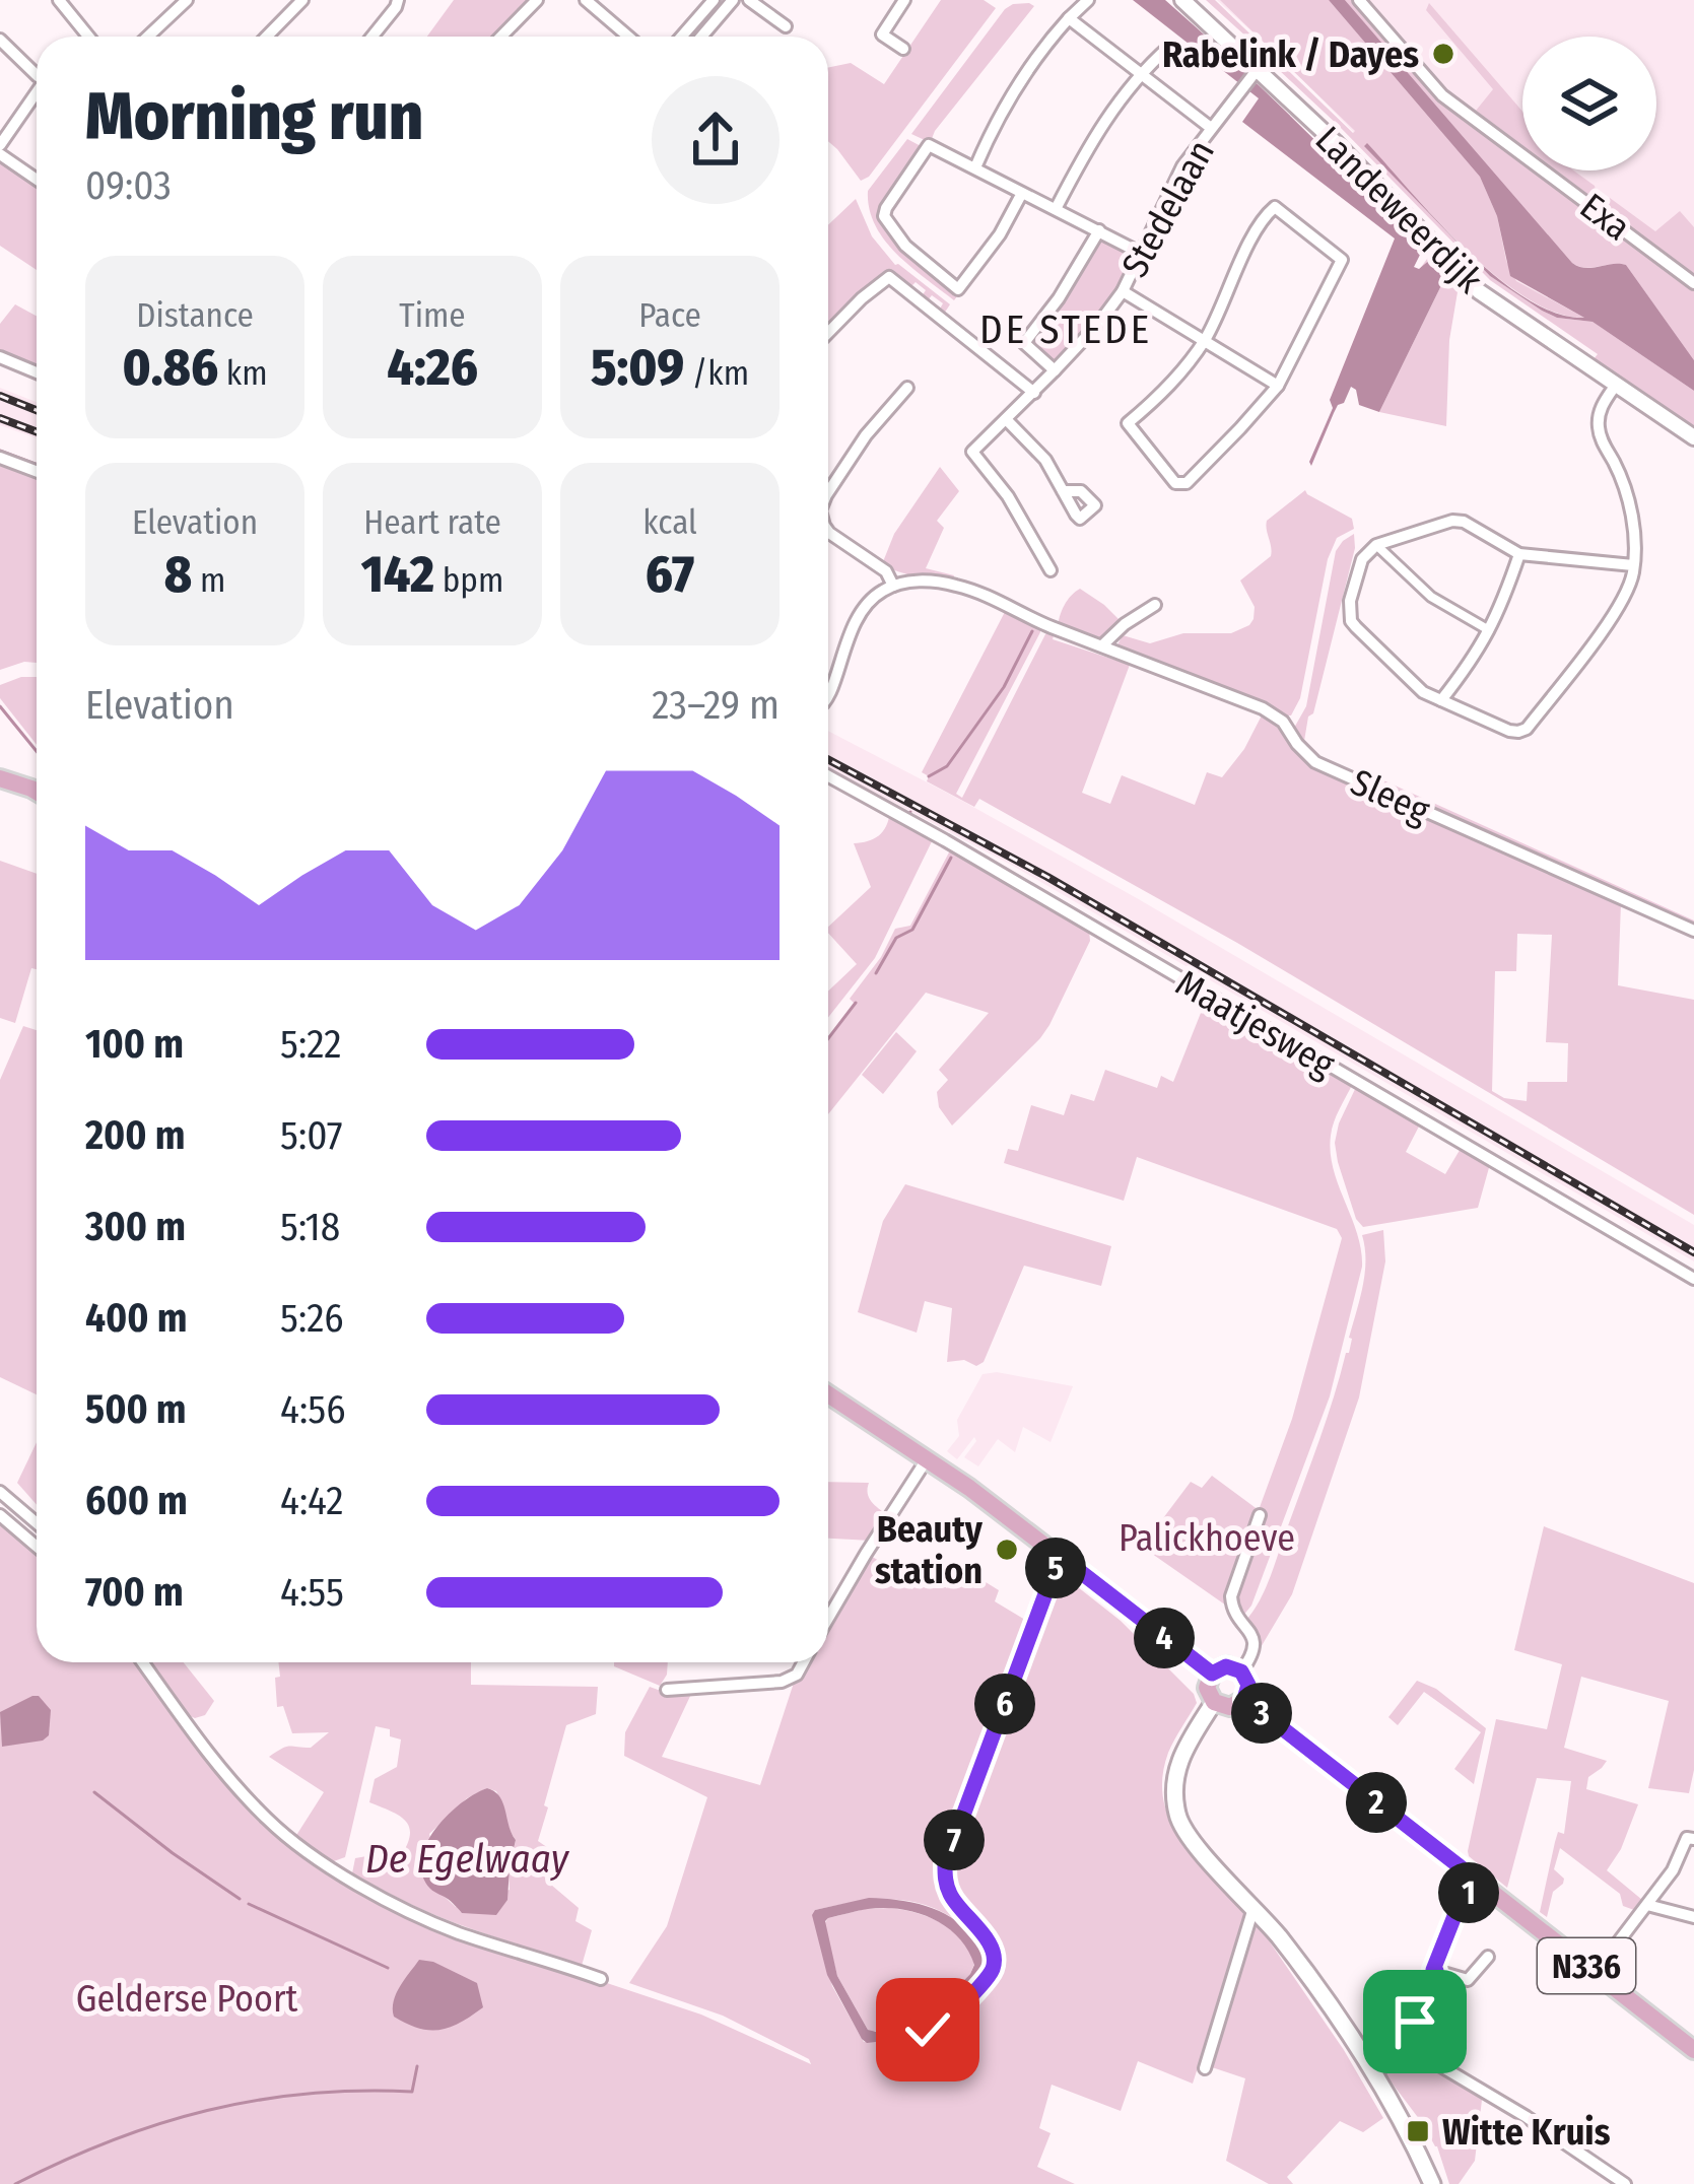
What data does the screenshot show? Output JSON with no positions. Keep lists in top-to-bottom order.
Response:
{
  "streets": {
    "main road": ["N336"],
    "street": [
      "Stedelaan",
      "Landeweerdijk",
      "Exa",
      "Sleeg",
      "Maatjesweg"
    ]
  },
  "crossings": [
    ["Stedelaan", "Landeweerdijk"]
  ],
  "districts": ["DE STEDE"],
  "water": ["De Egelwaay"],
  "parks": ["Palickhoeve", "Gelderse Poort"],
  "places": {
    "other": ["Rabelink / Dayes", "Beauty station"],
    "transit": ["Witte Kruis"]
  },
  "page": {
    "heading": ["Morning run", "09:03"],
    "stats": [
      ["Distance", "0.86 km"],
      ["Time", "4:26"],
      ["Pace", "5:09 /km"],
      ["Elevation", "8 m"],
      ["Heart rate", "142 bpm"],
      ["kcal", "67"]
    ],
    "chart": ["Elevation", "23–29 m"],
    "list": [
      {
        "name": "100 m",
        "note": "5:22"
      },
      {
        "name": "200 m",
        "note": "5:07"
      },
      {
        "name": "300 m",
        "note": "5:18"
      },
      {
        "name": "400 m",
        "note": "5:26"
      },
      {
        "name": "500 m",
        "note": "4:56"
      },
      {
        "name": "600 m",
        "note": "4:42"
      },
      {
        "name": "700 m",
        "note": "4:55"
      }
    ],
    "pins": [
      "5",
      "4",
      "6",
      "3",
      "2",
      "7",
      "1"
    ]
  }
}
